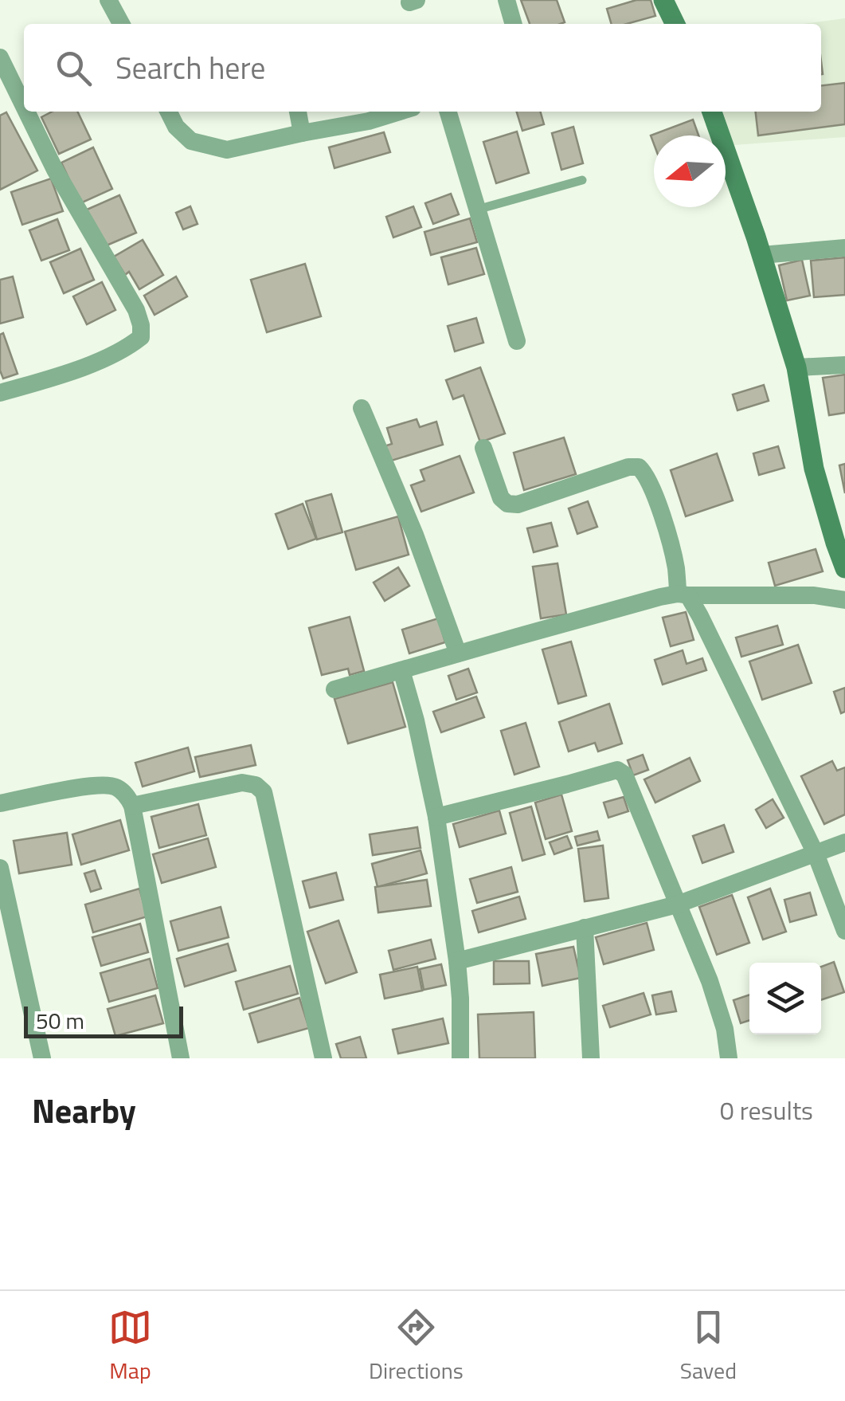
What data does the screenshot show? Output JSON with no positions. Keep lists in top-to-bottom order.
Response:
{
  "scale_bar": "50 m",
  "north": "left",
  "page": {
    "search": "Search here",
    "scale": "50 m",
    "heading": ["Nearby", "0 results"],
    "nav": ["Map", "Directions", "Saved"]
  }
}
